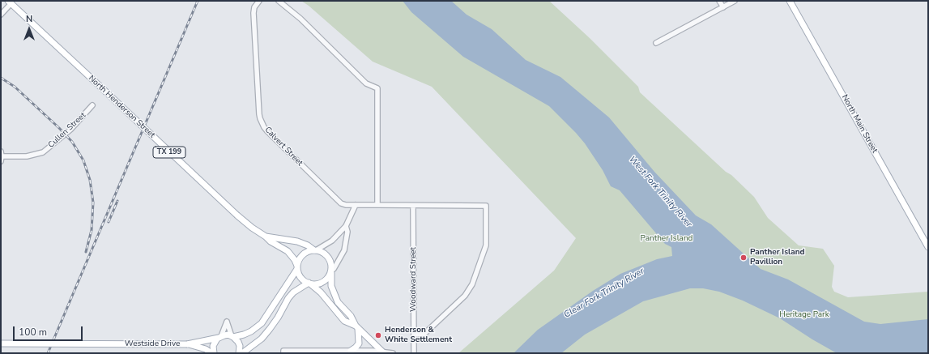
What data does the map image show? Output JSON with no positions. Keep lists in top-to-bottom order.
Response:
{
  "streets": {
    "main road": [
      "North Henderson Street",
      "North Main Street",
      "TX 199",
      "Westside Drive"
    ],
    "street": ["Cullen Street", "Calvert Street", "Woodward Street"]
  },
  "crossings": [
    ["Calvert Street", "Woodward Street"]
  ],
  "water": ["West Fork Trinity River", "Clear Fork Trinity River"],
  "parks": ["Panther Island", "Heritage Park"],
  "places": ["Panther Island Pavillion", "Henderson & White Settlement"],
  "scale_bar": "100 m",
  "north": "top"
}
